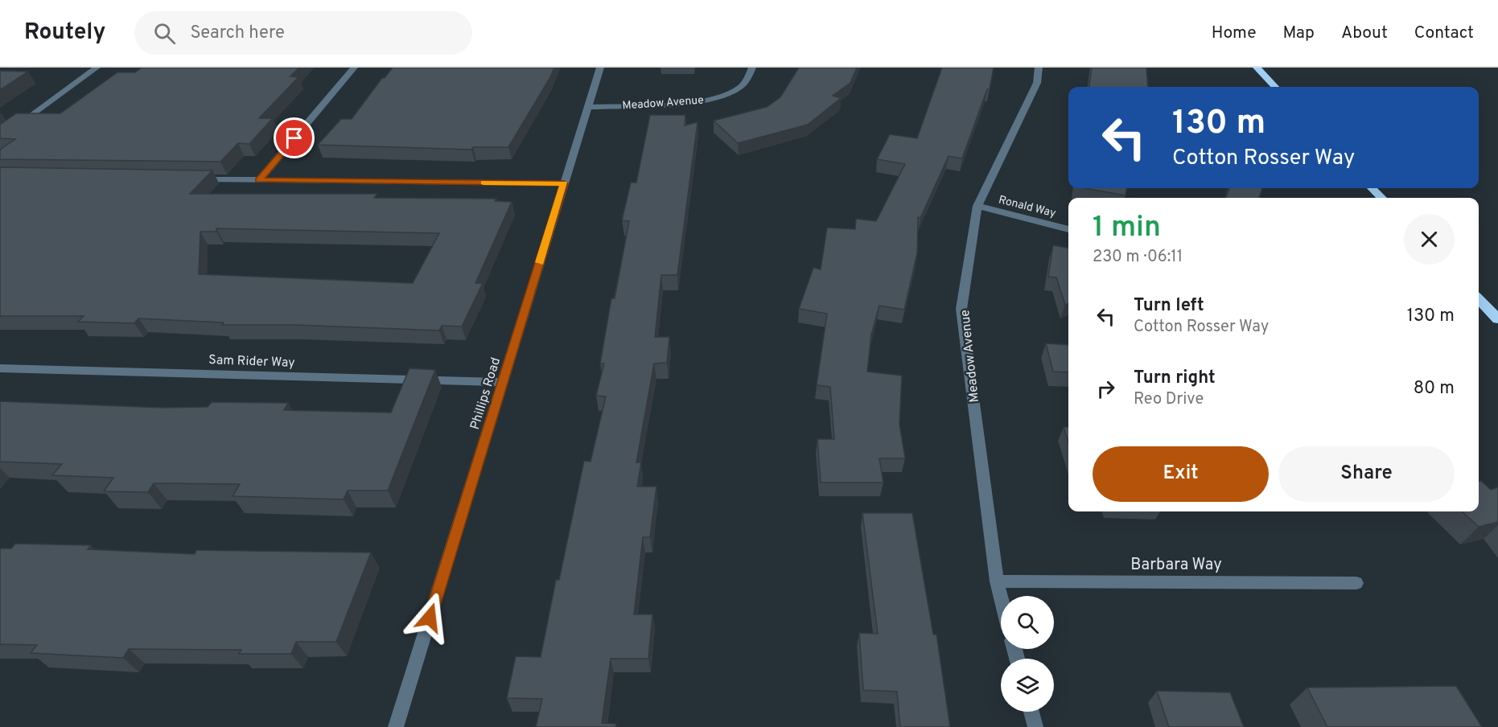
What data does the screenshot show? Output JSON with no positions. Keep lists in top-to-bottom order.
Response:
{
  "streets": {
    "street": [
      "Meadow Avenue",
      "Ronald Way",
      "Sam Rider Way",
      "Phillips Road",
      "Barbara Way"
    ]
  },
  "crossings": [
    ["Meadow Avenue", "Ronald Way"],
    ["Meadow Avenue", "Phillips Road"],
    ["Meadow Avenue", "Barbara Way"],
    ["Sam Rider Way", "Phillips Road"]
  ],
  "page": {
    "header": "Routely",
    "search": "Search here",
    "nav": [
      "Home",
      "Map",
      "About",
      "Contact"
    ],
    "turn": ["130 m", "Cotton Rosser Way"],
    "heading": ["1 min", "230 m · 06:11"],
    "list": [
      {
        "name": "Turn left",
        "note": "Cotton Rosser Way",
        "value": "130 m"
      },
      {
        "name": "Turn right",
        "note": "Reo Drive",
        "value": "80 m"
      }
    ],
    "buttons": ["Exit", "Share"]
  }
}
